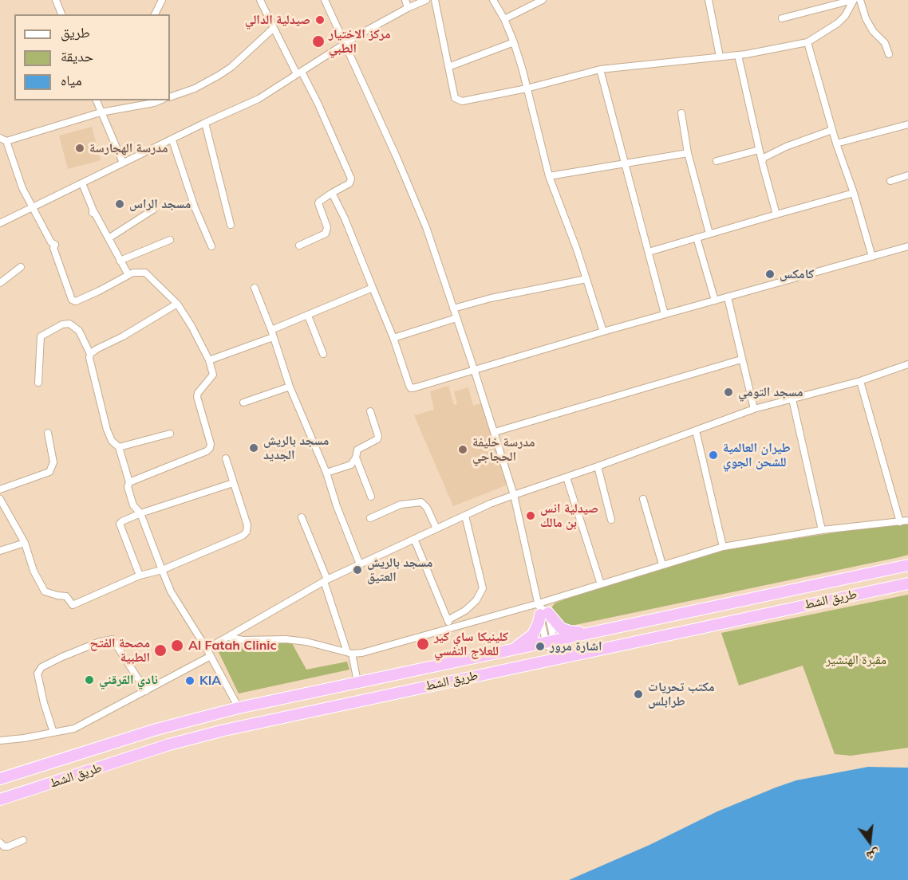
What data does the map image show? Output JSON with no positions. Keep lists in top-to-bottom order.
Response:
{
  "streets": {
    "highway": ["طريق الشط"]
  },
  "parks": ["مقبرة الهنشير"],
  "places": [
    "صيدلية الدالي",
    "مركز الاختيار الطبي",
    "مدرسة الهجارسة",
    "مسجد الراس",
    "كامكس",
    "مسجد التومي",
    "مسجد بالريش الجديد",
    "مدرسة خليفة الحجاجي",
    "طيران العالمية للشحن الجوي",
    "صيدلية انس بن مالك",
    "مسجد بالريش العتيق",
    "كلينيكا ساي كير للعلاج النفسي",
    "Al Fatah Clinic",
    "اشارة مرور",
    "مصحة الفتح الطبية",
    "نادي القرقني",
    "KIA",
    "مكتب تحريات طرابلس"
  ],
  "legend": ["طريق", "حديقة", "مياه"],
  "north": "bottom"
}
